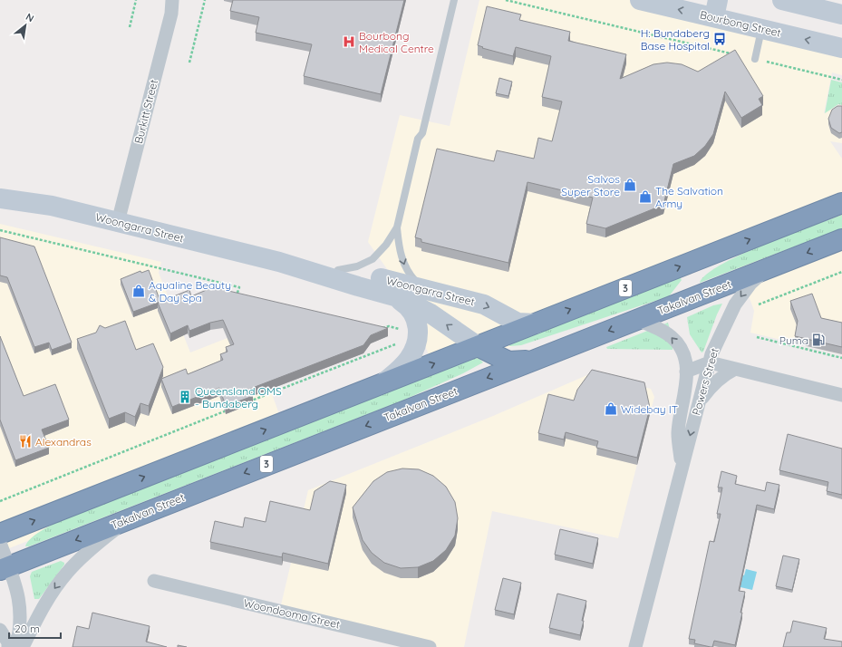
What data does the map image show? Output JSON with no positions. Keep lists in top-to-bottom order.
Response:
{
  "streets": {
    "highway": ["3", "Takalvan Street"],
    "street": [
      "Bourbong Street",
      "Burkitt Street",
      "Woongarra Street",
      "Powers Street",
      "Woondooma Street"
    ]
  },
  "crossings": [
    ["Burkitt Street", "Woongarra Street"],
    ["Woongarra Street", "3"],
    ["Takalvan Street", "Powers Street"]
  ],
  "places": {
    "bus stop": ["H: Bundaberg Base Hospital"],
    "hospital": ["Bourbong Medical Centre"],
    "shop": [
      "Salvos Super Store",
      "The Salvation Army",
      "Aqualine Beauty & Day Spa",
      "Widebay IT"
    ],
    "fuel station": ["Puma"],
    "building": ["Queensland OMS - Bundaberg"],
    "restaurant": ["Alexandras"]
  },
  "scale_bar": "20 m",
  "north": "top right"
}
